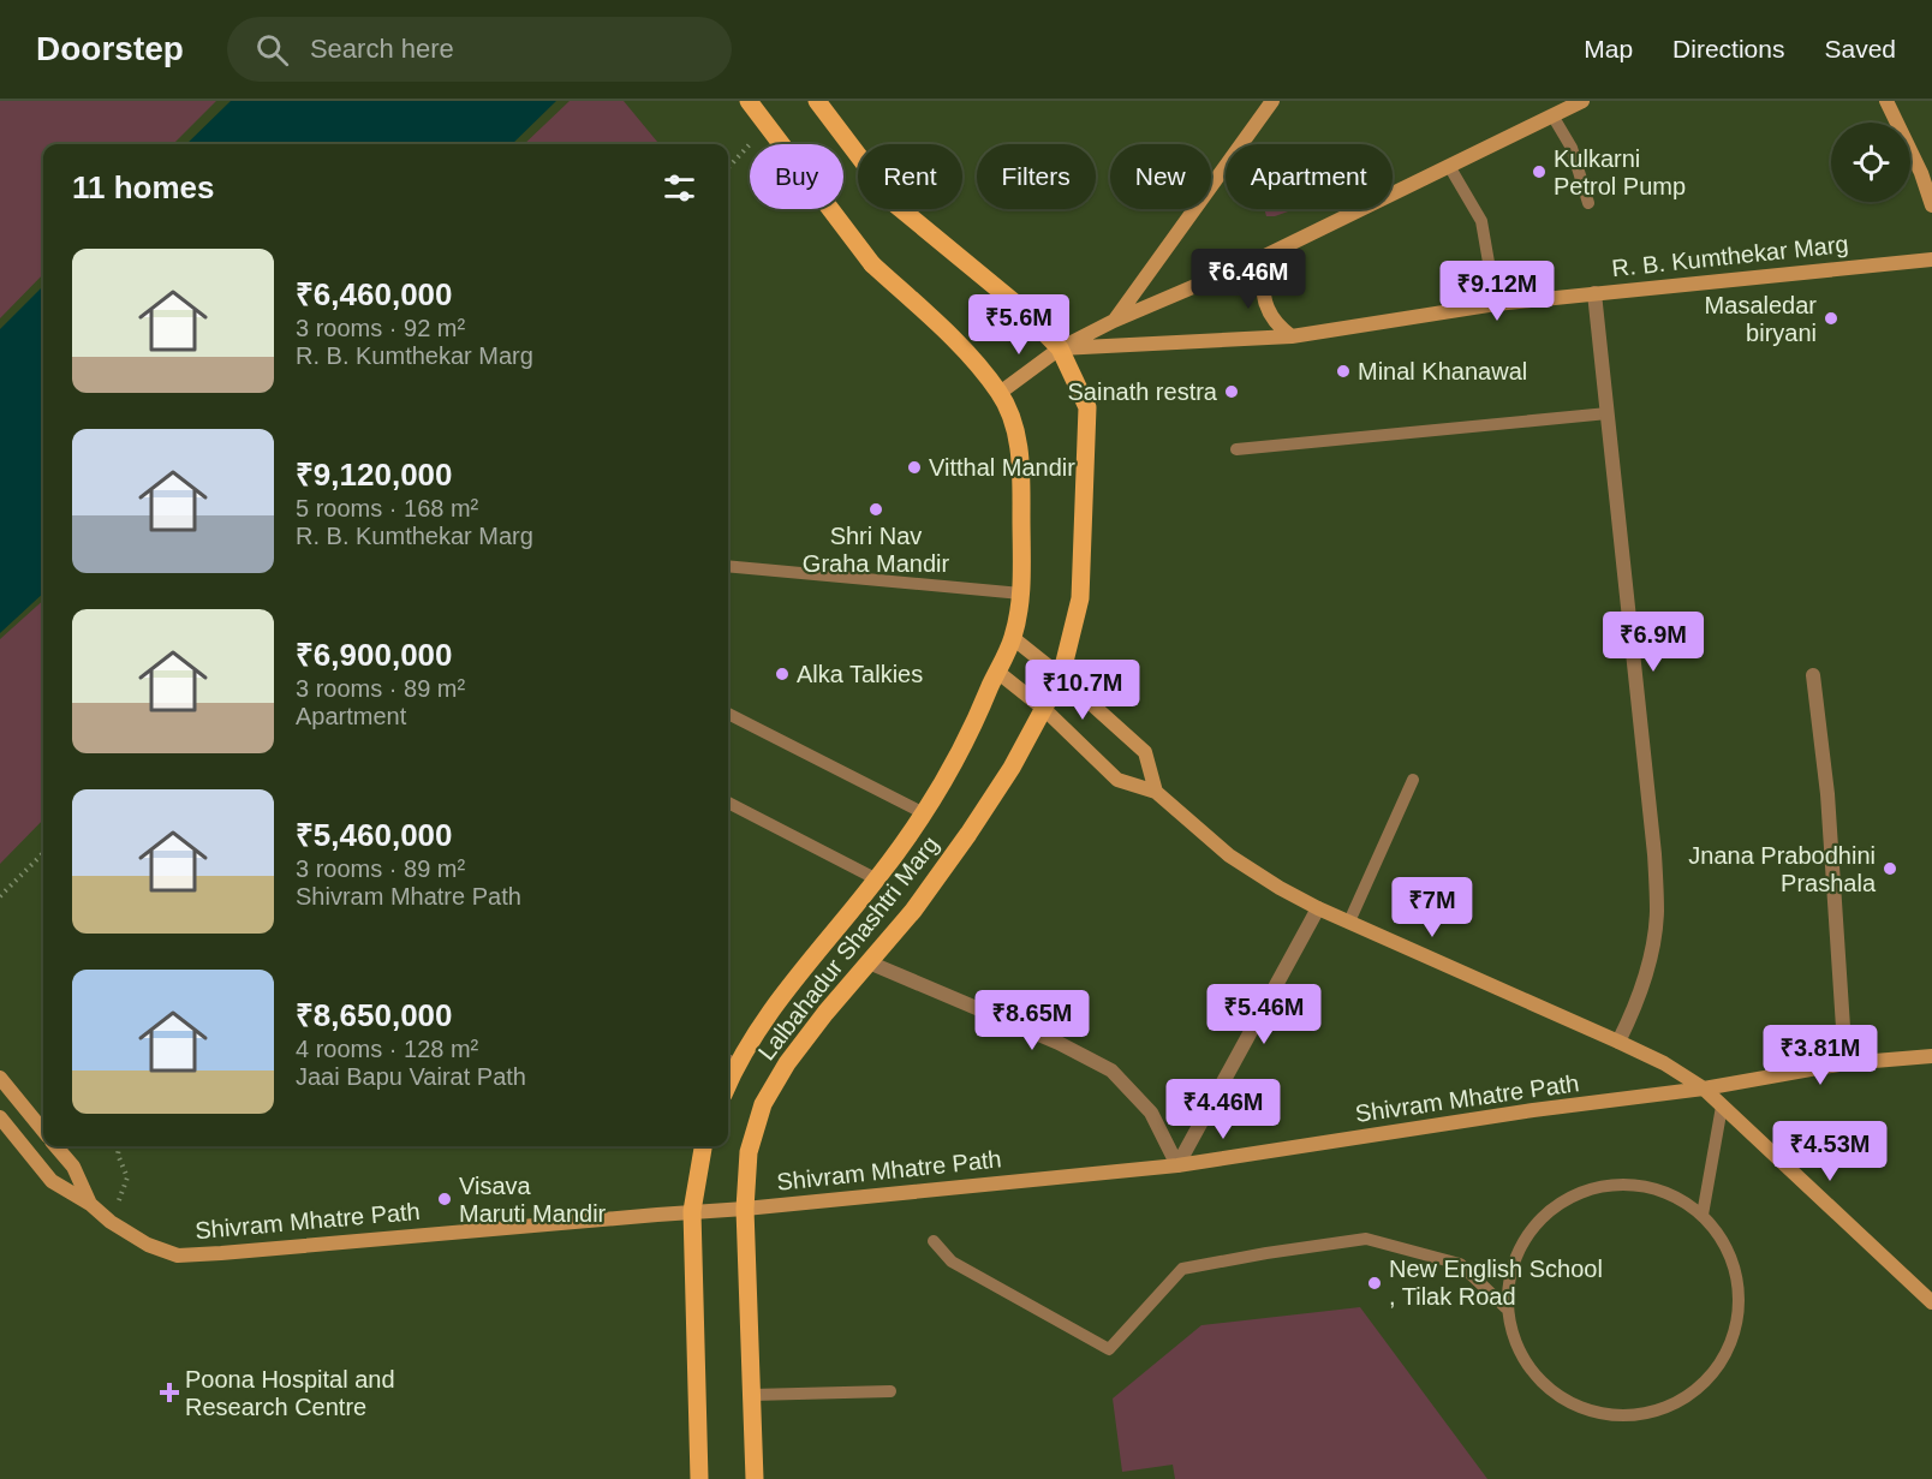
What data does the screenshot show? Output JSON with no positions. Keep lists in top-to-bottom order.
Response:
{
  "streets": {
    "main road": ["Lalbahadur Shashtri Marg"],
    "street": ["R. B. Kumthekar Marg", "Shivram Mhatre Path"]
  },
  "crossings": [
    ["R. B. Kumthekar Marg", "Lalbahadur Shashtri Marg"],
    ["Lalbahadur Shashtri Marg", "Shivram Mhatre Path"]
  ],
  "places": {
    "other": [
      "Kulkarni Petrol Pump",
      "Masaledar biryani",
      "Minal Khanawal",
      "Sainath restra",
      "Vitthal Mandir",
      "Shri Nav Graha Mandir",
      "Alka Talkies",
      "Jnana Prabodhini Prashala",
      "Visava Maruti Mandir",
      "New English School , Tilak Road"
    ],
    "health": ["Poona Hospital and Research Centre"]
  },
  "page": {
    "header": "Doorstep",
    "search": "Search here",
    "nav": ["Map", "Directions", "Saved"],
    "chip": [
      "Buy",
      "Rent",
      "Filters",
      "New",
      "Apartment"
    ],
    "heading": "11 homes",
    "list": [
      {
        "name": "₹6,460,000",
        "note": "3 rooms · 92 m² · R. B. Kumthekar Marg"
      },
      {
        "name": "₹9,120,000",
        "note": "5 rooms · 168 m² · R. B. Kumthekar Marg"
      },
      {
        "name": "₹6,900,000",
        "note": "3 rooms · 89 m² · Apartment"
      },
      {
        "name": "₹5,460,000",
        "note": "3 rooms · 89 m² · Shivram Mhatre Path"
      },
      {
        "name": "₹8,650,000",
        "note": "4 rooms · 128 m² · Jaai Bapu Vairat Path"
      }
    ],
    "price": [
      "₹6.46M",
      "₹9.12M",
      "₹5.6M",
      "₹6.9M",
      "₹10.7M",
      "₹7M",
      "₹5.46M",
      "₹8.65M",
      "₹3.81M",
      "₹4.46M",
      "₹4.53M"
    ]
  }
}
